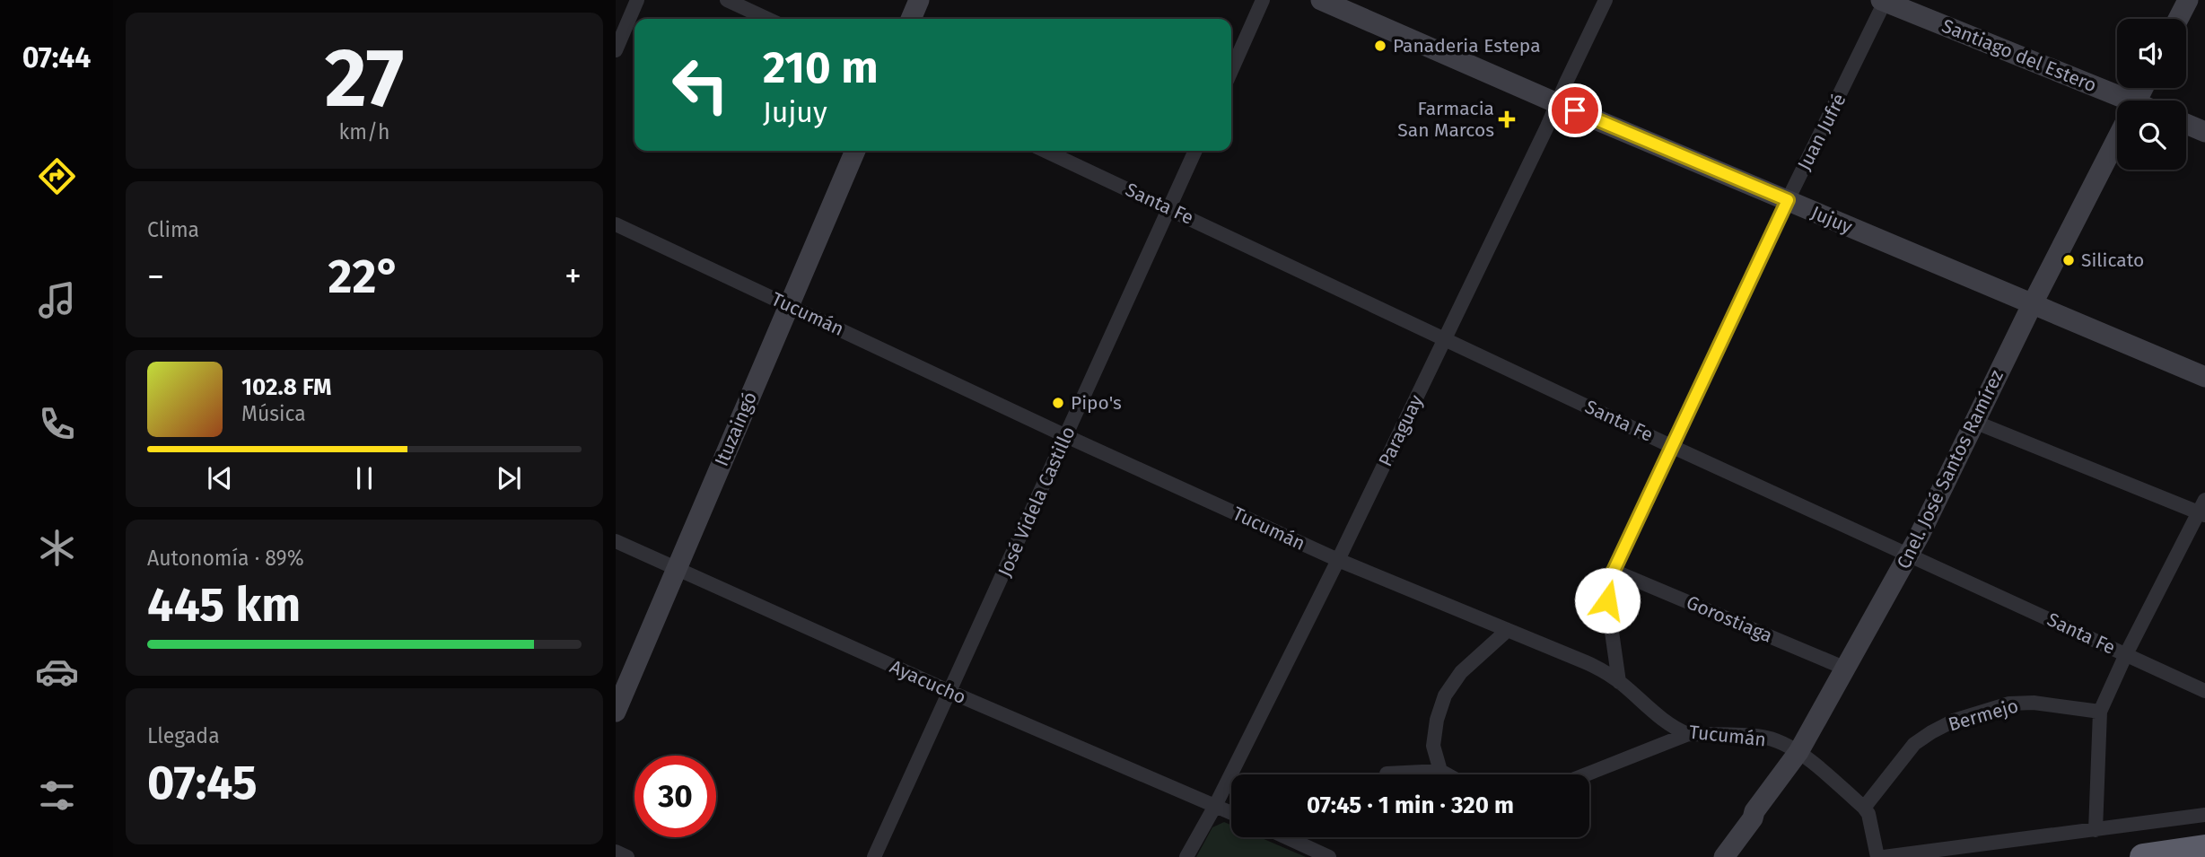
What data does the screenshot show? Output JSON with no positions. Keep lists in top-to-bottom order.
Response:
{
  "streets": {
    "street": [
      "Santiago del Estero",
      "Juan Jufré",
      "Santa Fe",
      "Jujuy",
      "Tucumán",
      "Ituzaingó",
      "Paraguay",
      "Cnel. José Santos Ramírez",
      "José Videla Castillo",
      "Gorostiaga",
      "Ayacucho",
      "Bermejo"
    ]
  },
  "crossings": [
    ["Santiago del Estero", "Juan Jufré"],
    ["Juan Jufré", "Santa Fe"],
    ["Juan Jufré", "Jujuy"],
    ["Juan Jufré", "Tucumán"],
    ["Juan Jufré", "Gorostiaga"],
    ["Santa Fe", "Paraguay"],
    ["Santa Fe", "Cnel. José Santos Ramírez"],
    ["Santa Fe", "José Videla Castillo"],
    ["Jujuy", "Paraguay"],
    ["Jujuy", "Cnel. José Santos Ramírez"],
    ["Tucumán", "Ituzaingó"],
    ["Tucumán", "Paraguay"],
    ["Tucumán", "Cnel. José Santos Ramírez"],
    ["Tucumán", "José Videla Castillo"],
    ["Tucumán", "Bermejo"],
    ["Ituzaingó", "Ayacucho"],
    ["Paraguay", "Ayacucho"],
    ["Cnel. José Santos Ramírez", "Gorostiaga"],
    ["José Videla Castillo", "Ayacucho"]
  ],
  "places": {
    "other": ["Panaderia Estepa", "Silicato", "Pipo's"],
    "health": ["Farmacia San Marcos"]
  },
  "page": {
    "tabs": "07:44",
    "tile": [
      ["27", "km/h"],
      "Clima",
      ["Autonomía · 89%", "445 km"],
      ["Llegada", "07:45"]
    ],
    "turn": ["210 m", "Jujuy"],
    "heat": ["−", "22°", "+"],
    "song": ["102.8 FM", "Música"],
    "limit": "30",
    "trip": "07:45 · 1 min · 320 m"
  }
}
